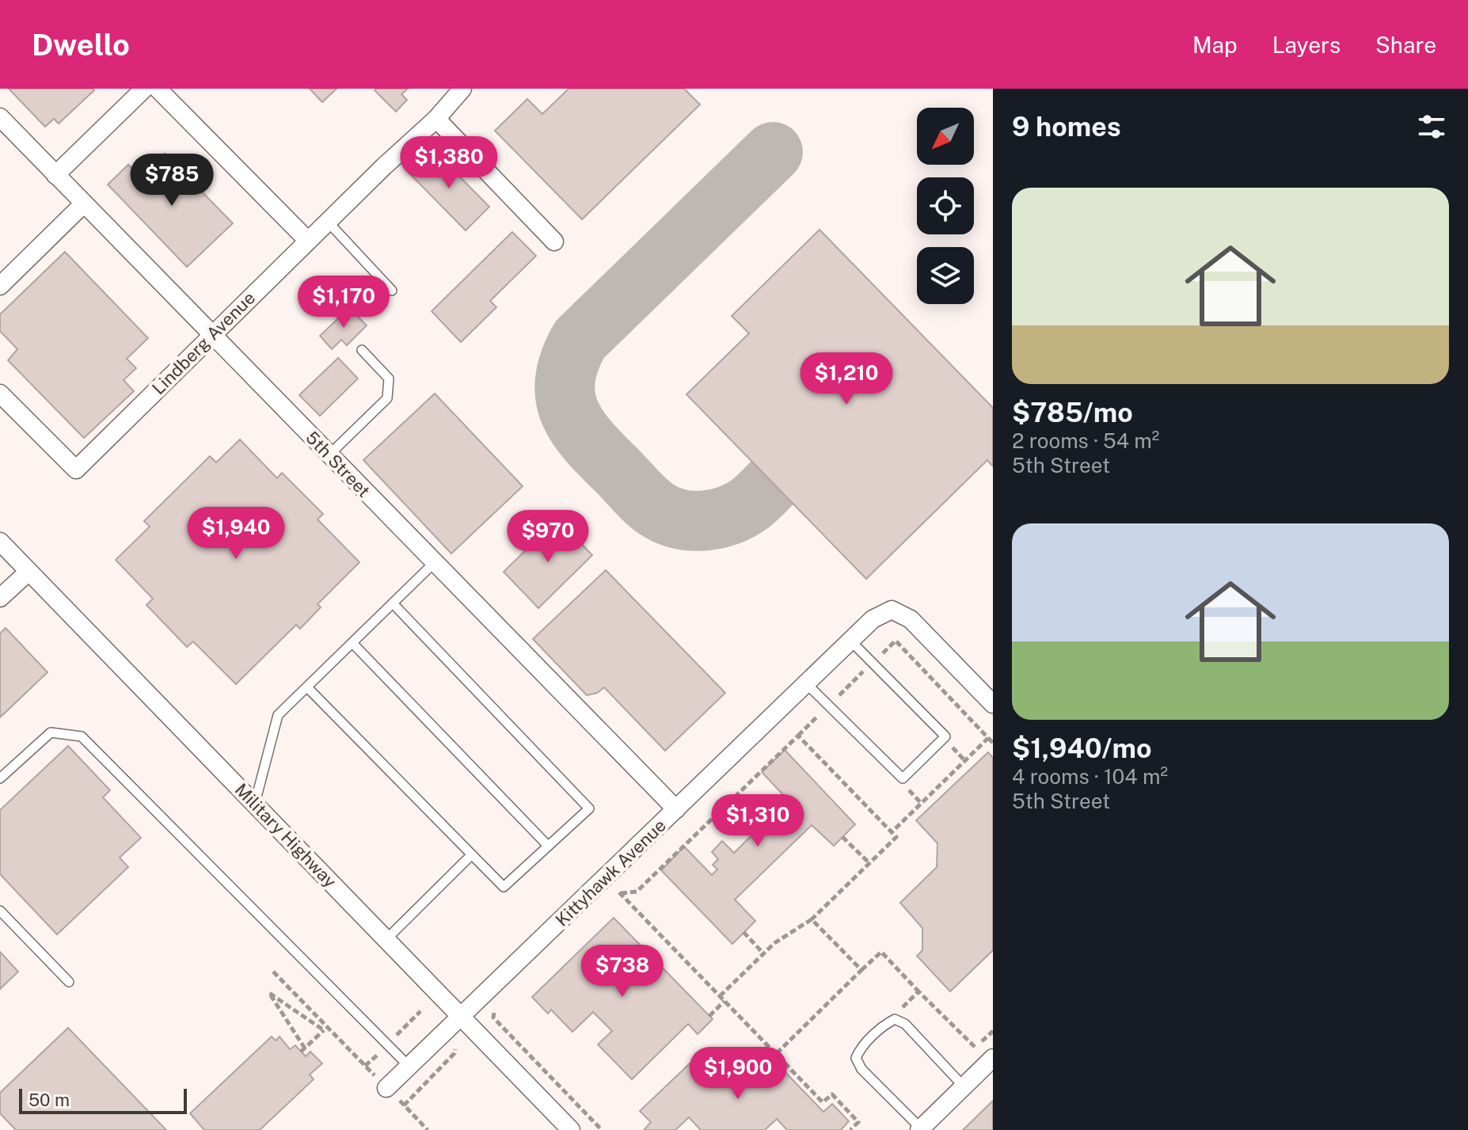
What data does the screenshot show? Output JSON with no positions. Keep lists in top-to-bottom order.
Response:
{
  "streets": {
    "street": [
      "Lindberg Avenue",
      "5th Street",
      "Military Highway",
      "Kittyhawk Avenue"
    ]
  },
  "crossings": [
    ["Lindberg Avenue", "5th Street"],
    ["5th Street", "Kittyhawk Avenue"],
    ["Military Highway", "Kittyhawk Avenue"]
  ],
  "scale_bar": "50 m",
  "north": "bottom left",
  "page": {
    "header": "Dwello",
    "nav": ["Map", "Layers", "Share"],
    "heading": "9 homes",
    "price": [
      "$1,380",
      "$785",
      "$1,170",
      "$1,210",
      "$1,940",
      "$970",
      "$1,310",
      "$738",
      "$1,900"
    ],
    "list": [
      {
        "name": "$785/mo",
        "note": "2 rooms · 54 m² · 5th Street"
      },
      {
        "name": "$1,940/mo",
        "note": "4 rooms · 104 m² · 5th Street"
      }
    ],
    "scale": "50 m"
  }
}
